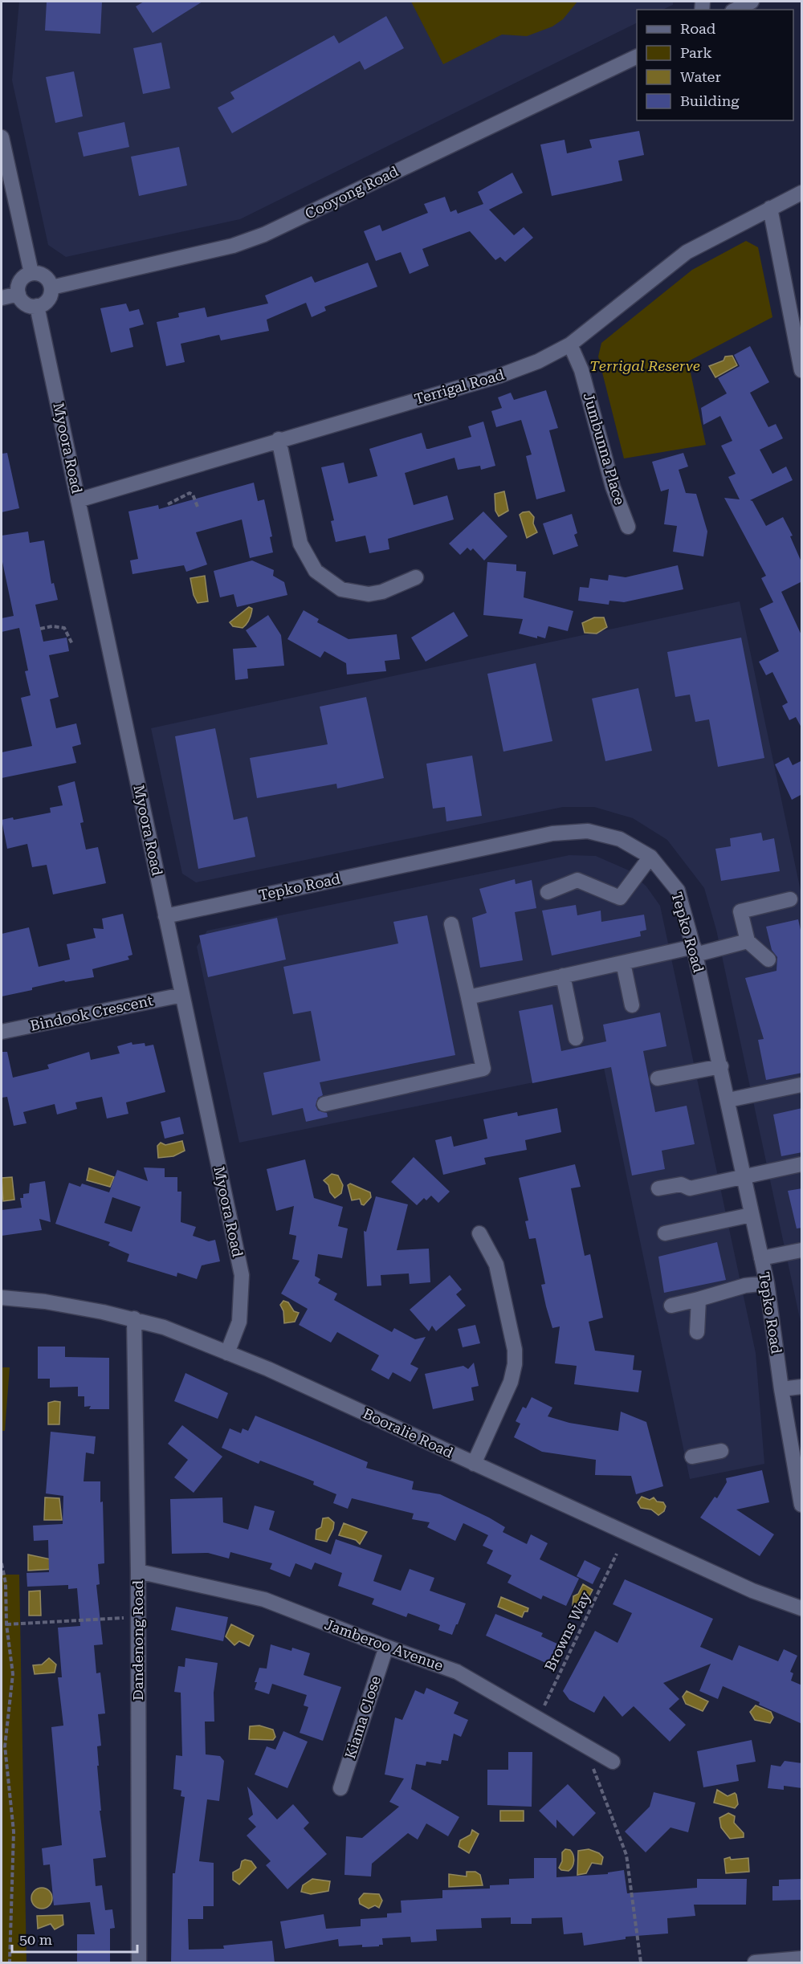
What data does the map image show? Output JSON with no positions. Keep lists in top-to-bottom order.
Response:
{
  "streets": {
    "street": [
      "Cooyong Road",
      "Terrigal Road",
      "Myoora Road",
      "Jumbunna Place",
      "Tepko Road",
      "Bindook Crescent",
      "Booralie Road",
      "Dandenong Road",
      "Jamberoo Avenue",
      "Kiama Close"
    ],
    "path": ["Browns Way"]
  },
  "crossings": [
    ["Cooyong Road", "Myoora Road"],
    ["Terrigal Road", "Myoora Road"],
    ["Terrigal Road", "Jumbunna Place"],
    ["Myoora Road", "Tepko Road"],
    ["Myoora Road", "Bindook Crescent"],
    ["Myoora Road", "Booralie Road"],
    ["Booralie Road", "Dandenong Road"],
    ["Browns Way", "Jamberoo Avenue"],
    ["Dandenong Road", "Jamberoo Avenue"],
    ["Jamberoo Avenue", "Kiama Close"]
  ],
  "parks": ["Terrigal Reserve"],
  "legend": [
    "Road",
    "Park",
    "Water",
    "Building"
  ],
  "scale_bar": "50 m"
}
